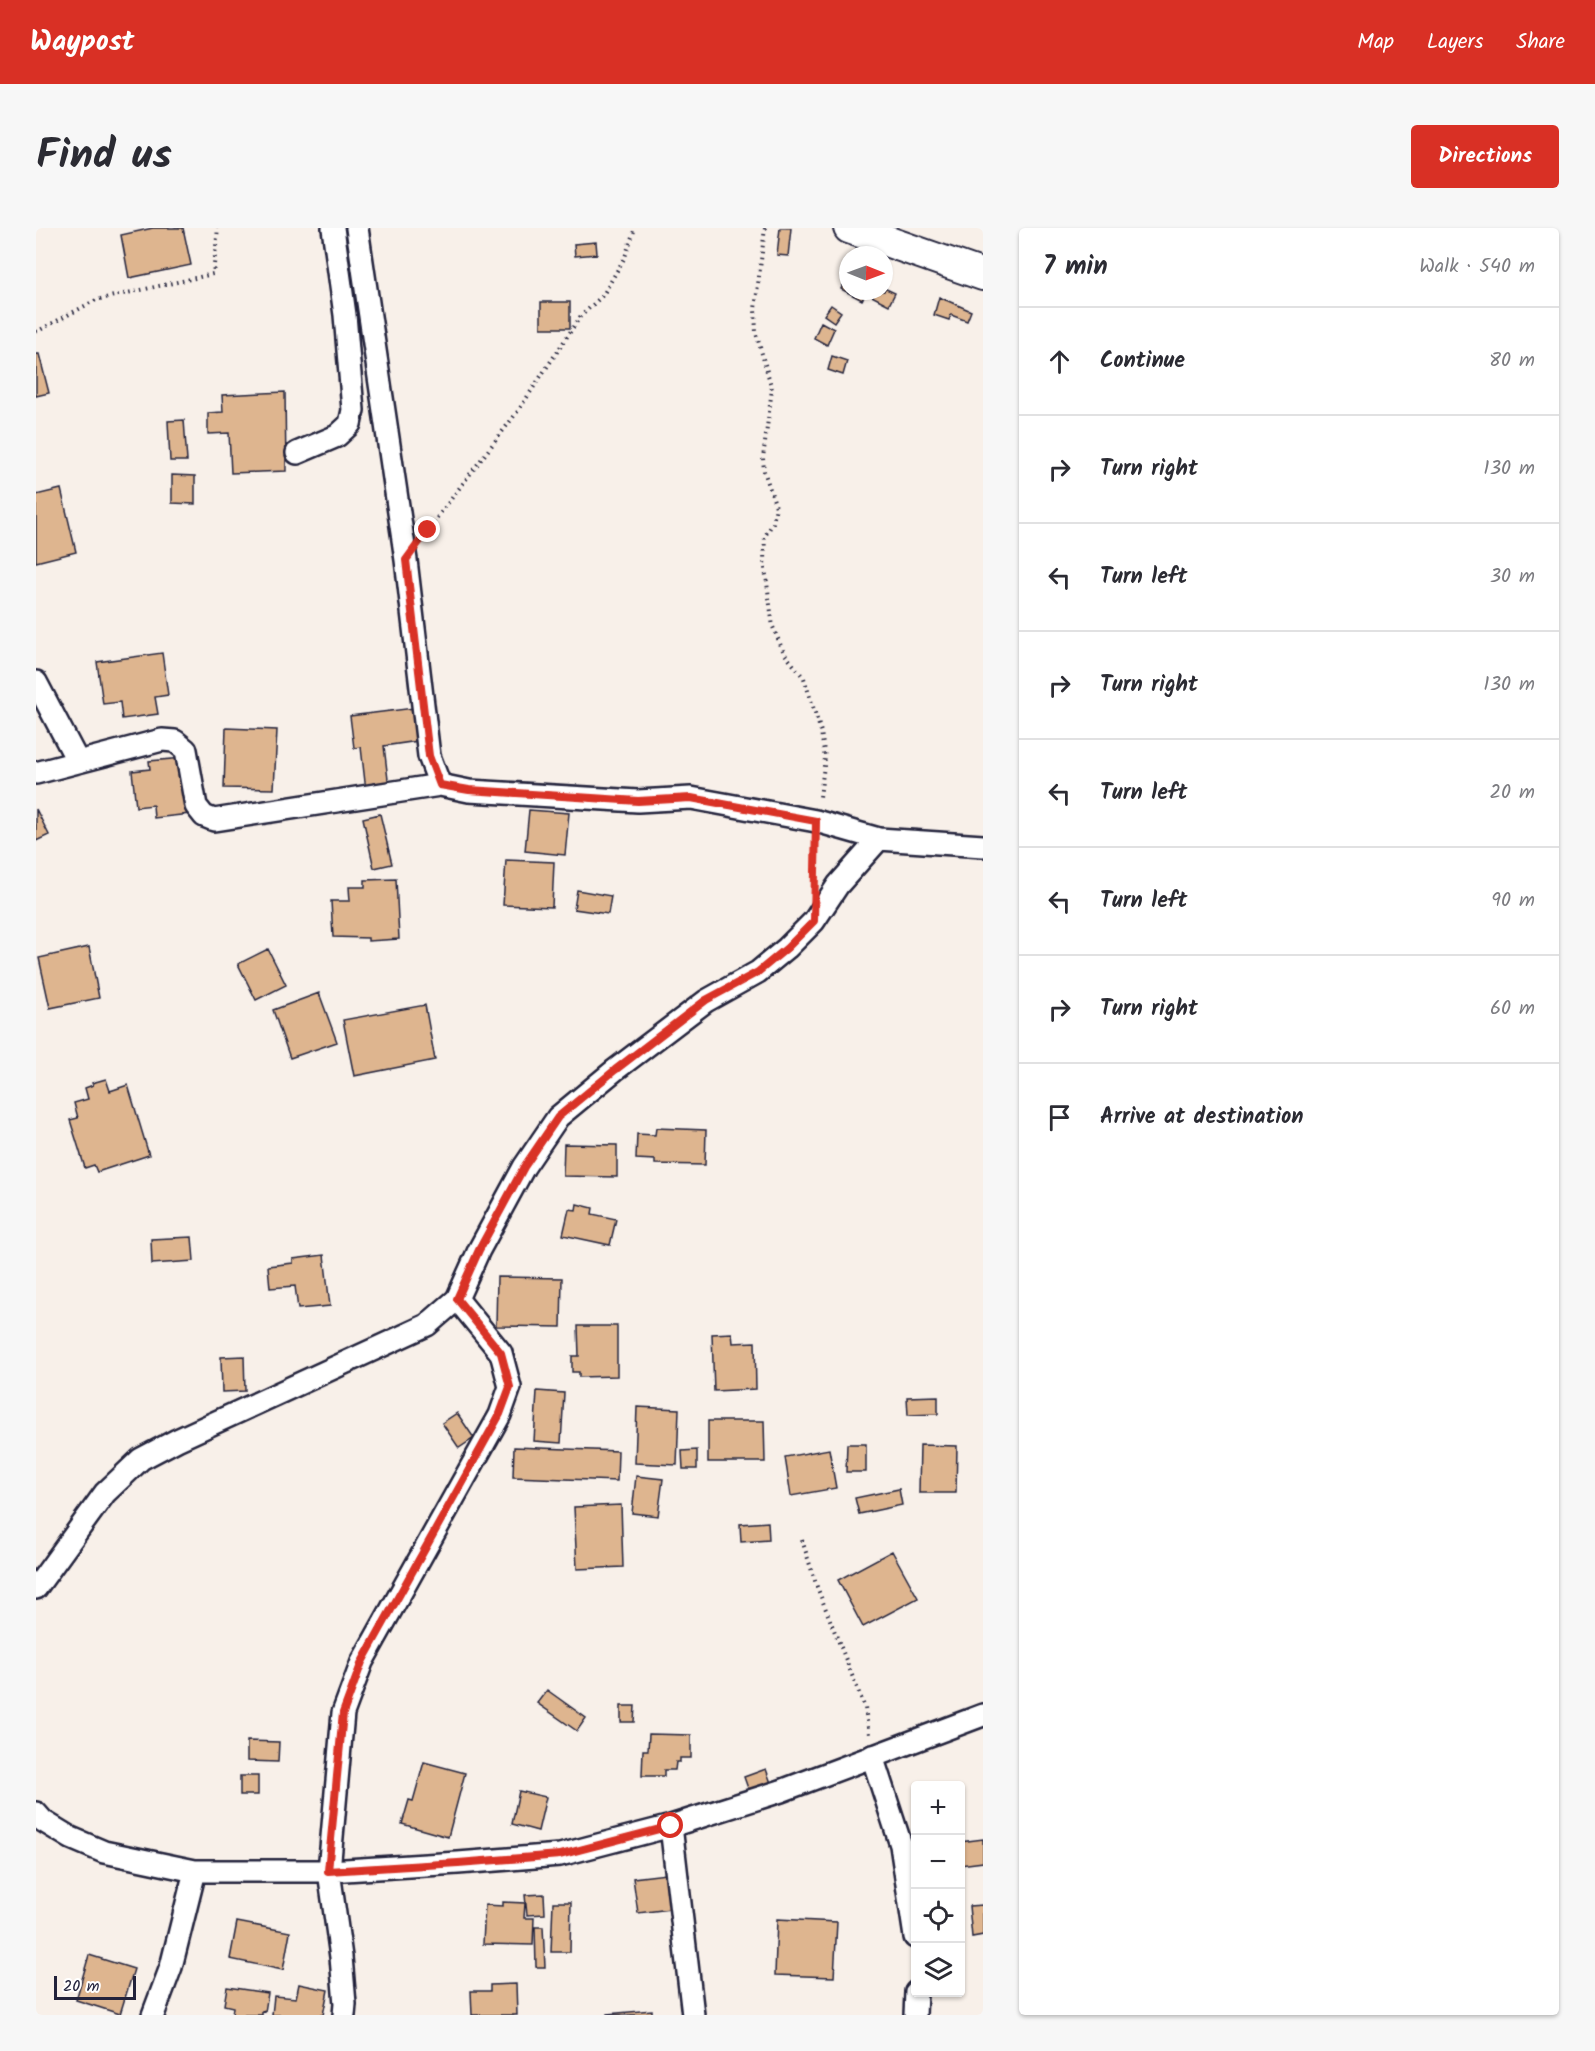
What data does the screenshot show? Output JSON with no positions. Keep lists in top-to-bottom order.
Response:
{
  "scale_bar": "20 m",
  "north": "right",
  "page": {
    "header": "Waypost",
    "nav": ["Map", "Layers", "Share"],
    "title": "Find us",
    "buttons": "Directions",
    "heading": ["7 min", "Walk · 540 m"],
    "list": [
      ["Continue", "80 m"],
      ["Turn right", "130 m"],
      ["Turn left", "30 m"],
      ["Turn right", "130 m"],
      ["Turn left", "20 m"],
      ["Turn left", "90 m"],
      ["Turn right", "60 m"],
      "Arrive at destination"
    ],
    "map_buttons": ["+", "−"],
    "scale": "20 m"
  }
}
